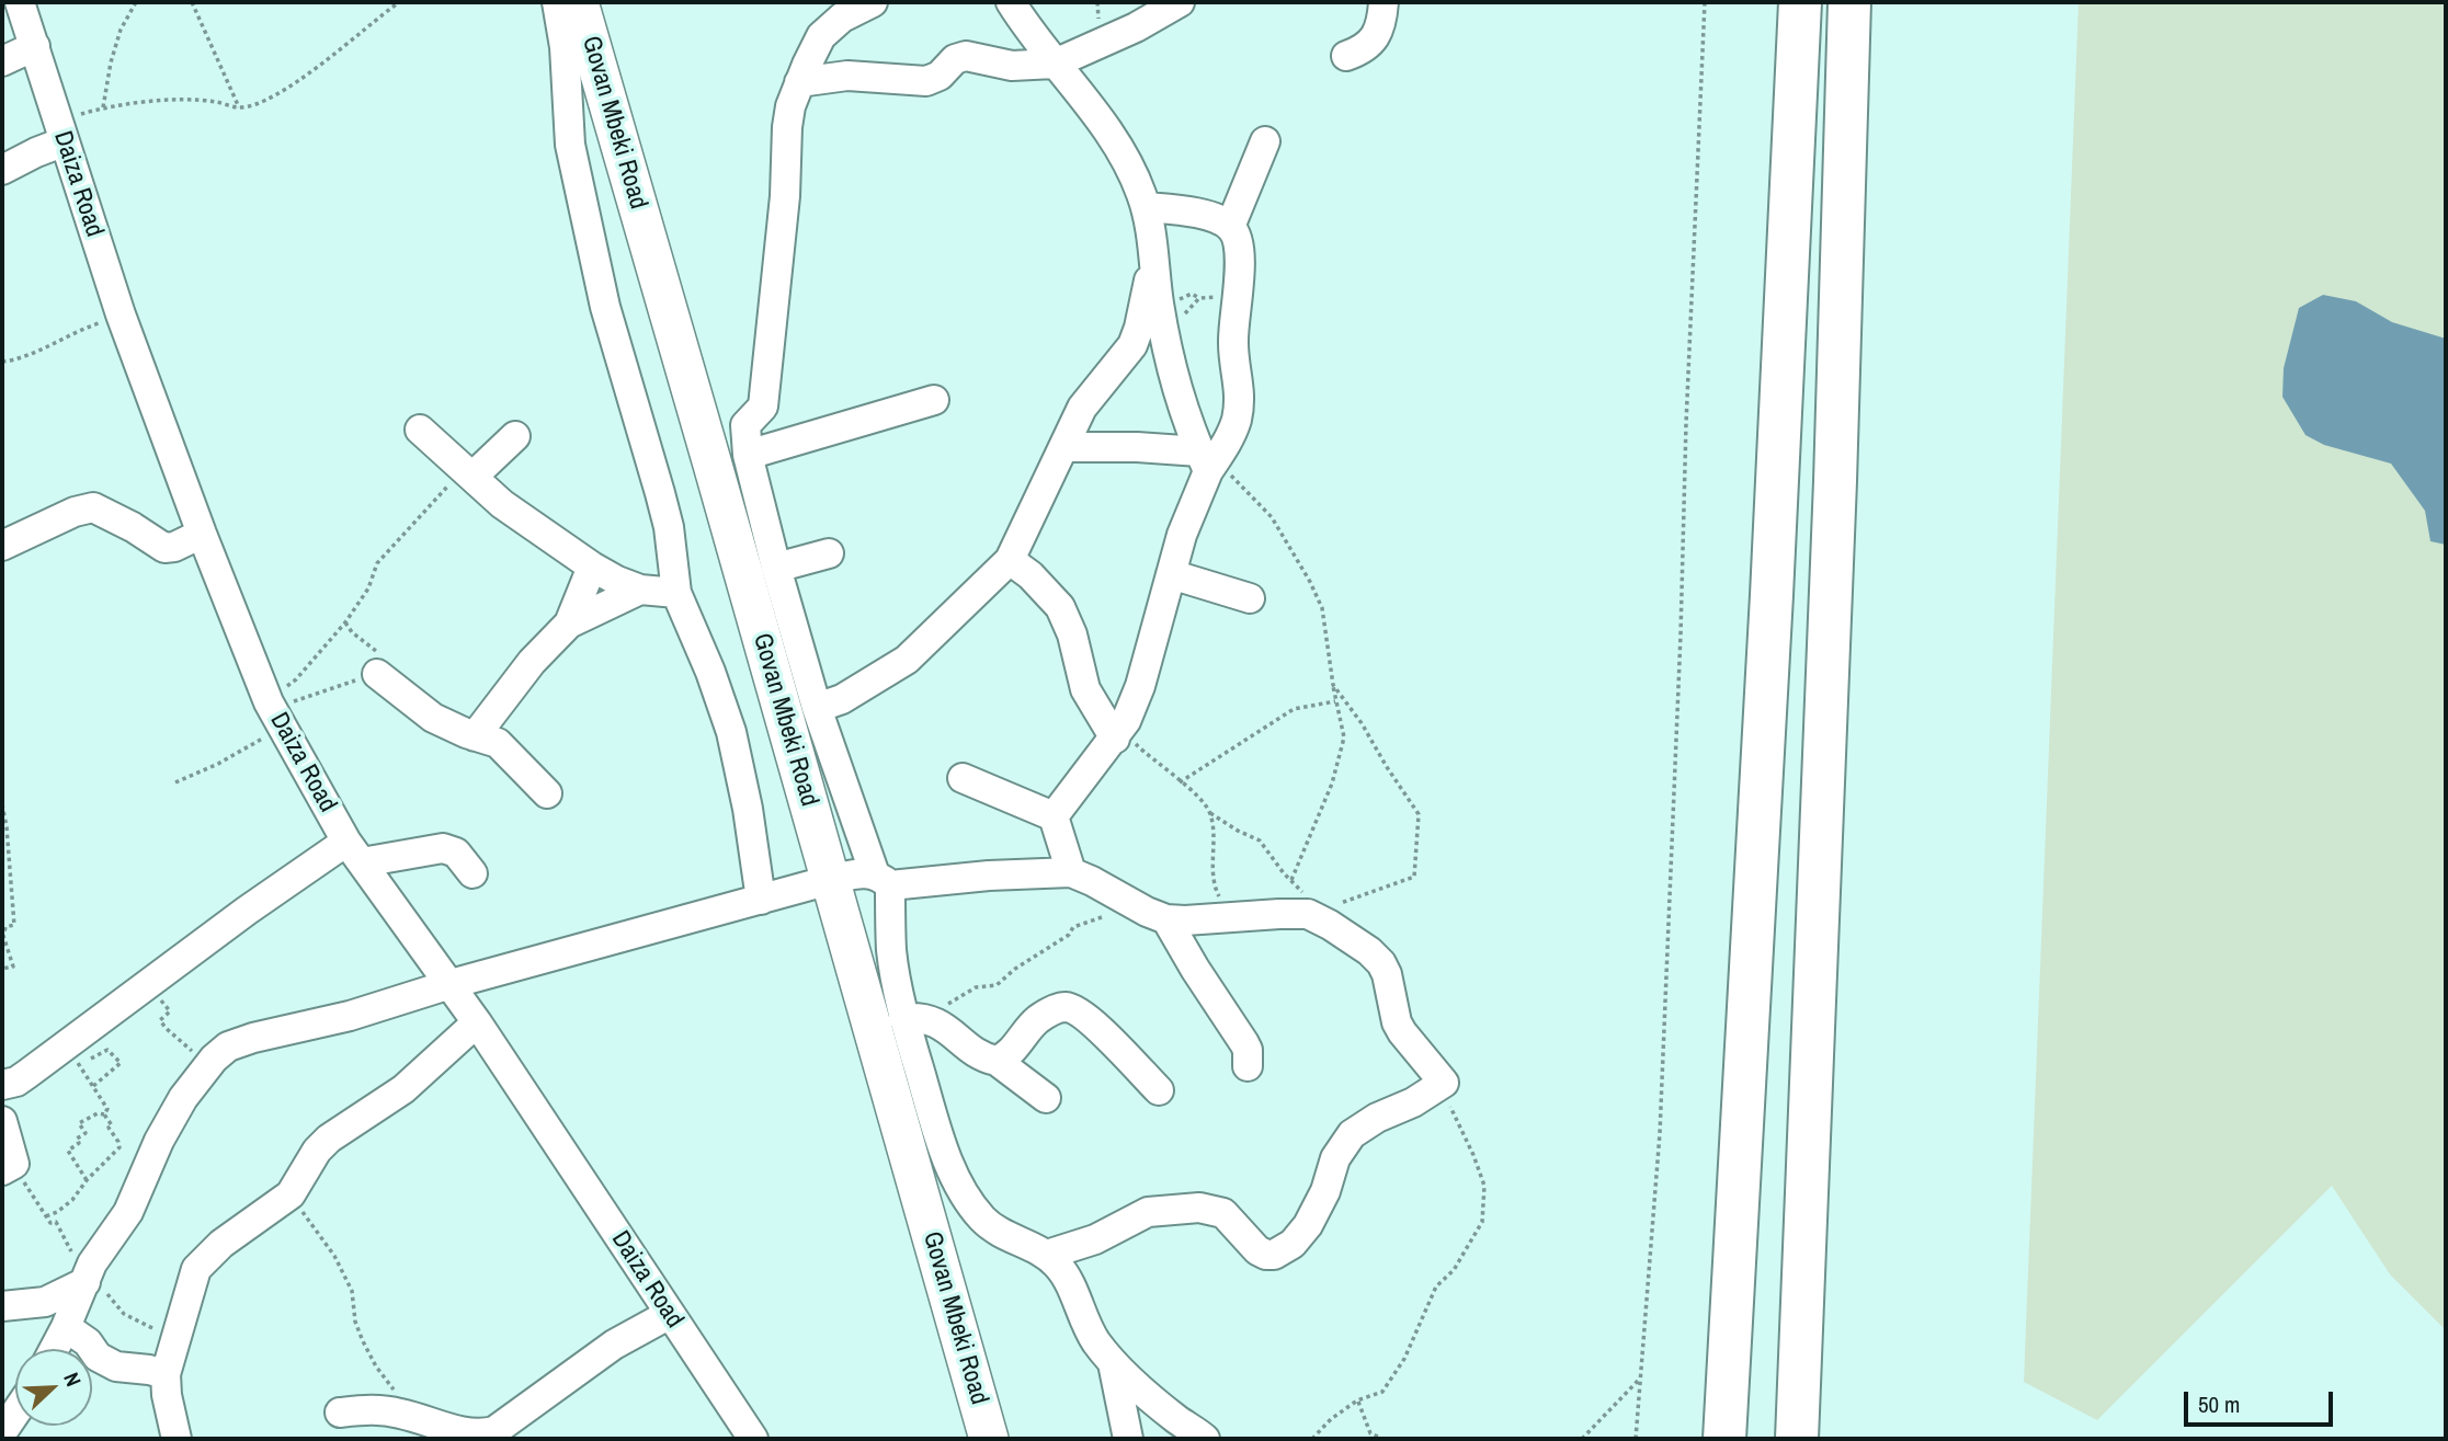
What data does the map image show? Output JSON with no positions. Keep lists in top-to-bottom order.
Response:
{
  "streets": {
    "main road": ["Govan Mbeki Road"],
    "street": ["Daiza Road"]
  },
  "scale_bar": "50 m",
  "north": "top right"
}
